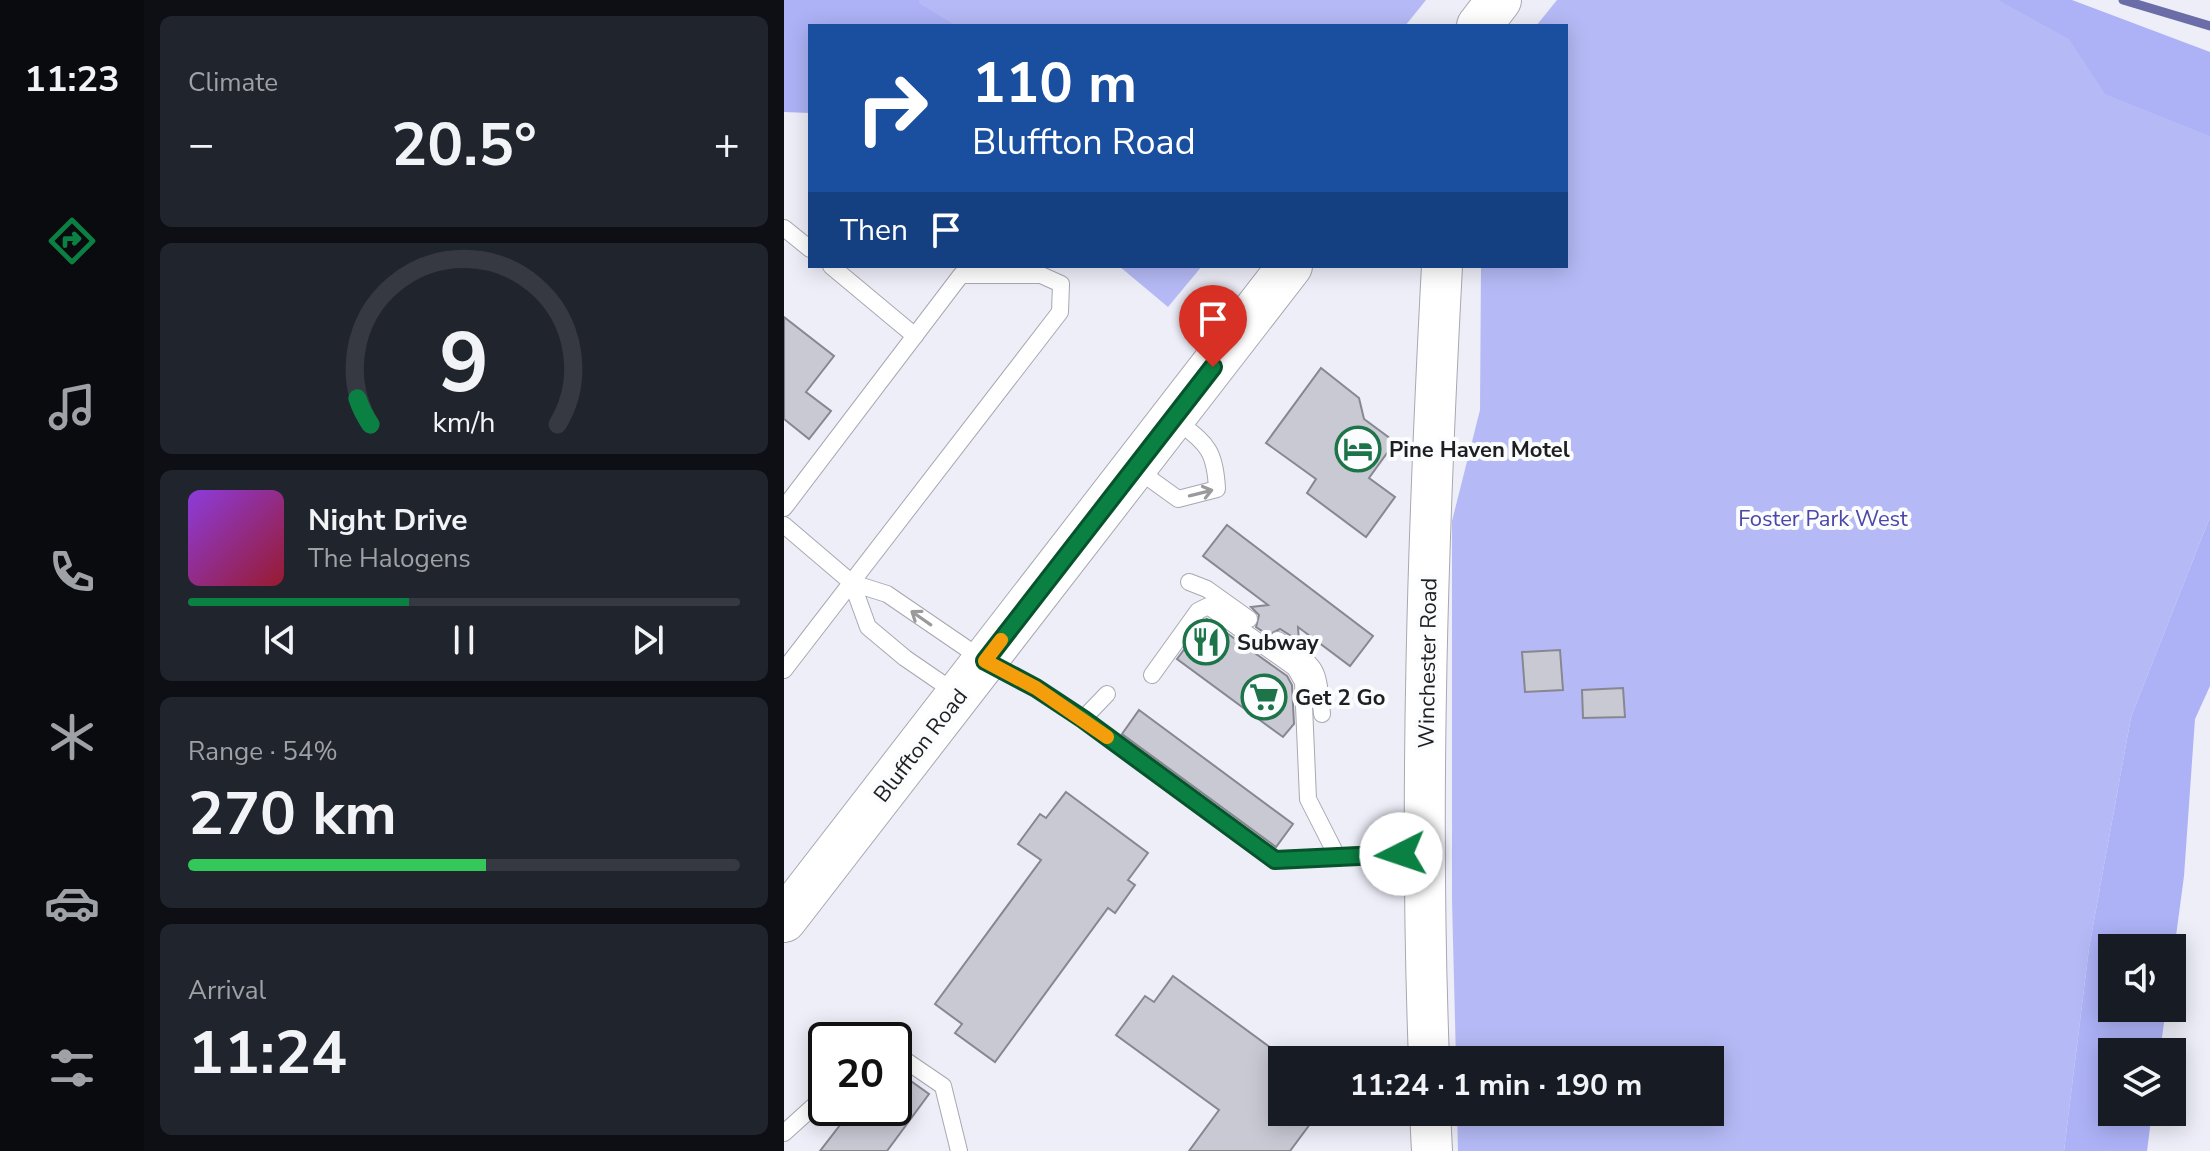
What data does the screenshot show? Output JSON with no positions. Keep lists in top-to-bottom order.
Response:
{
  "streets": {
    "main road": ["Bluffton Road"],
    "street": ["Winchester Road"]
  },
  "parks": ["Foster Park West"],
  "places": {
    "hotel": ["Pine Haven Motel"],
    "restaurant": ["Subway"],
    "supermarket": ["Get 2 Go"]
  },
  "page": {
    "tabs": "11:23",
    "tile": [
      "Climate",
      ["Range · 54%", "270 km"],
      ["Arrival", "11:24"]
    ],
    "turn": ["110 m", "Bluffton Road"],
    "heat": ["−", "20.5°", "+"],
    "then": "Then",
    "song": ["Night Drive", "The Halogens"],
    "limit": "20",
    "trip": "11:24 · 1 min · 190 m",
    "gauge": ["9", "km/h"]
  }
}
